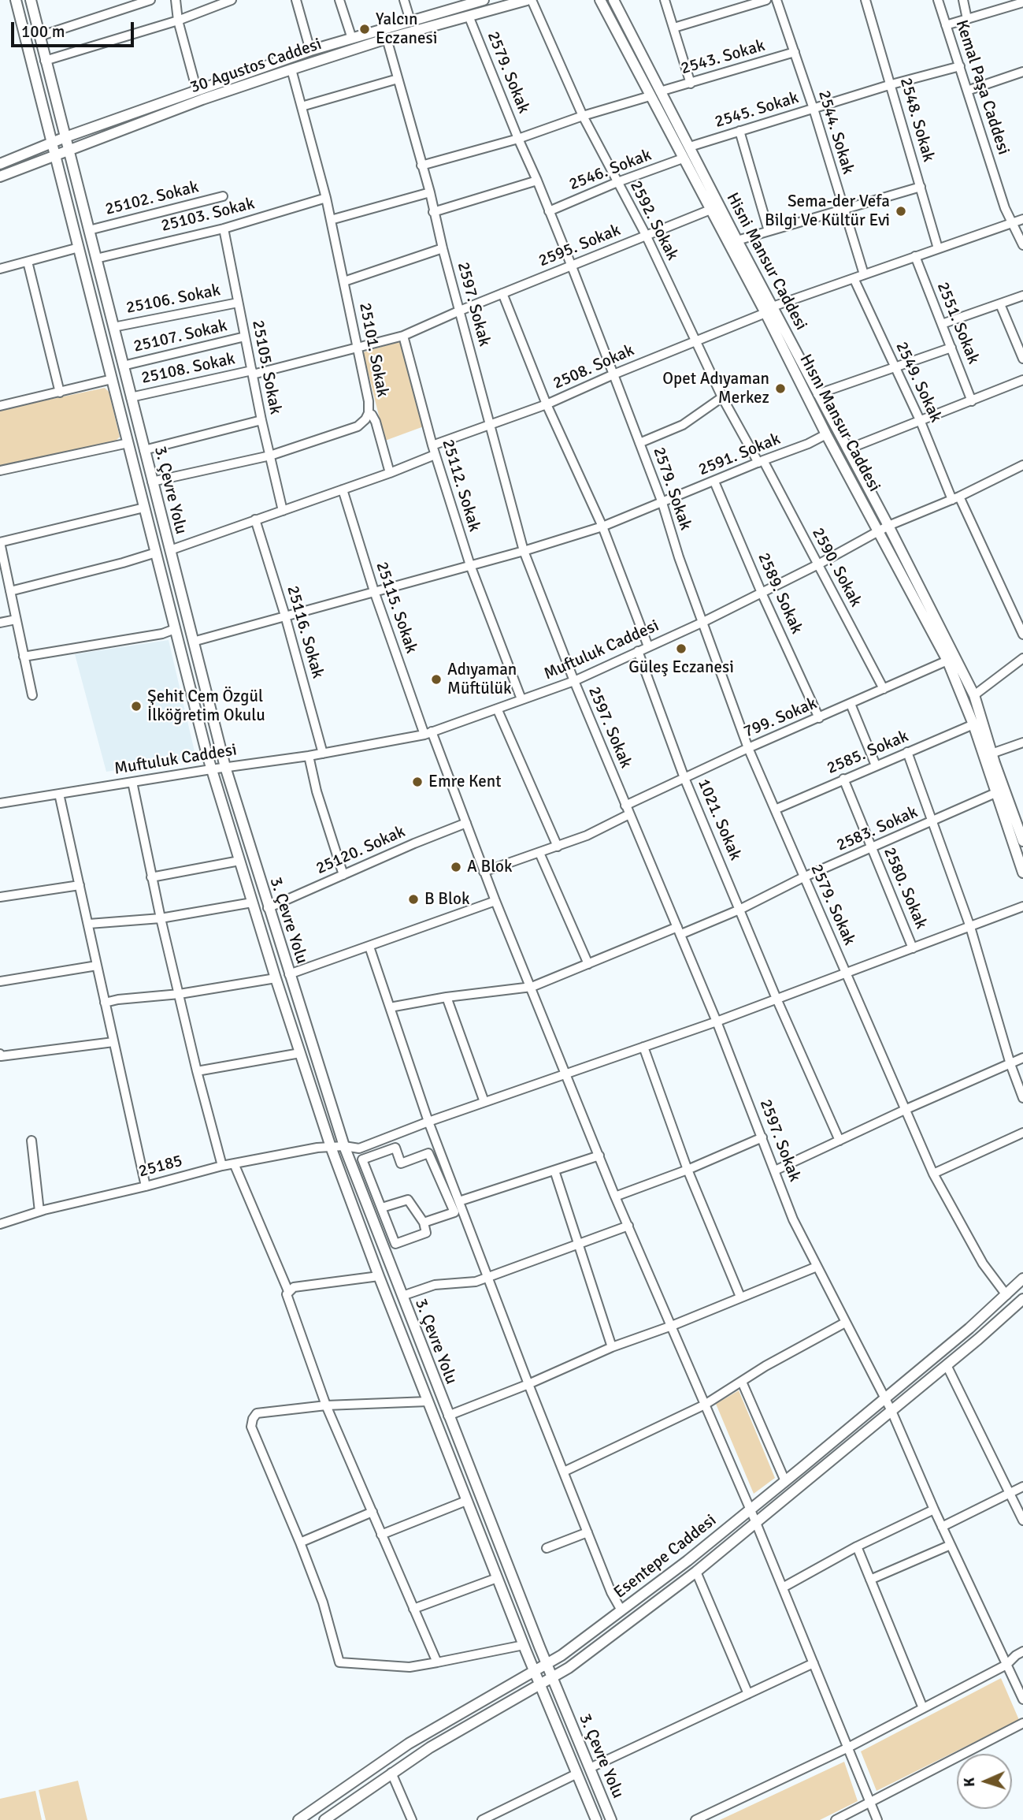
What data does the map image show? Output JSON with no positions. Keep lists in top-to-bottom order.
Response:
{
  "streets": {
    "main road": [
      "30 Agustos Caddesi",
      "Hisni Mansur Caddesi",
      "Hısnı Mansur Caddesi",
      "3. Çevre Yolu",
      "Esentepe Caddesi"
    ],
    "street": [
      "2543. Sokak",
      "2579. Sokak",
      "Kemal Paşa Caddesi",
      "2545. Sokak",
      "2548. Sokak",
      "2544. Sokak",
      "2546. Sokak",
      "25102. Sokak",
      "25103. Sokak",
      "2592. Sokak",
      "2595. Sokak",
      "25106. Sokak",
      "2597. Sokak",
      "2551. Sokak",
      "25107. Sokak",
      "25101. Sokak",
      "25105. Sokak",
      "2508. Sokak",
      "25108. Sokak",
      "2549. Sokak",
      "2591. Sokak",
      "25112. Sokak",
      "2590. Sokak",
      "2589. Sokak",
      "25115. Sokak",
      "25116. Sokak",
      "Muftuluk Caddesi",
      "799. Sokak",
      "2585. Sokak",
      "1021. Sokak",
      "2583. Sokak",
      "25120. Sokak",
      "2580. Sokak",
      "25185"
    ]
  },
  "crossings": [
    ["2543. Sokak", "2544. Sokak"],
    ["2543. Sokak", "Hisni Mansur Caddesi"],
    ["30 Agustos Caddesi", "2579. Sokak"],
    ["30 Agustos Caddesi", "2597. Sokak"],
    ["30 Agustos Caddesi", "25101. Sokak"],
    ["30 Agustos Caddesi", "3. Çevre Yolu"],
    ["2579. Sokak", "2546. Sokak"],
    ["2579. Sokak", "2595. Sokak"],
    ["2579. Sokak", "2508. Sokak"],
    ["2579. Sokak", "2591. Sokak"],
    ["2579. Sokak", "Muftuluk Caddesi"],
    ["2579. Sokak", "799. Sokak"],
    ["2579. Sokak", "2585. Sokak"],
    ["2579. Sokak", "2583. Sokak"],
    ["2579. Sokak", "25185"],
    ["2579. Sokak", "Esentepe Caddesi"],
    ["Kemal Paşa Caddesi", "2545. Sokak"],
    ["Kemal Paşa Caddesi", "2508. Sokak"],
    ["2545. Sokak", "2548. Sokak"],
    ["2545. Sokak", "2544. Sokak"],
    ["2545. Sokak", "Hisni Mansur Caddesi"],
    ["2548. Sokak", "2508. Sokak"],
    ["2544. Sokak", "2508. Sokak"],
    ["2546. Sokak", "2592. Sokak"],
    ["2546. Sokak", "Hısnı Mansur Caddesi"],
    ["25102. Sokak", "3. Çevre Yolu"],
    ["25103. Sokak", "25101. Sokak"],
    ["25103. Sokak", "25105. Sokak"],
    ["25103. Sokak", "3. Çevre Yolu"],
    ["2592. Sokak", "2595. Sokak"],
    ["2592. Sokak", "2508. Sokak"],
    ["2592. Sokak", "2590. Sokak"],
    ["2595. Sokak", "2597. Sokak"],
    ["2595. Sokak", "Hısnı Mansur Caddesi"],
    ["Hisni Mansur Caddesi", "2508. Sokak"],
    ["Hisni Mansur Caddesi", "Hısnı Mansur Caddesi"],
    ["Hisni Mansur Caddesi", "Muftuluk Caddesi"],
    ["25106. Sokak", "25105. Sokak"],
    ["25106. Sokak", "3. Çevre Yolu"],
    ["2597. Sokak", "2508. Sokak"],
    ["2597. Sokak", "2591. Sokak"],
    ["2597. Sokak", "Muftuluk Caddesi"],
    ["2597. Sokak", "799. Sokak"],
    ["2597. Sokak", "2583. Sokak"],
    ["2597. Sokak", "25185"],
    ["2597. Sokak", "Esentepe Caddesi"],
    ["2551. Sokak", "2508. Sokak"],
    ["25107. Sokak", "25105. Sokak"],
    ["25107. Sokak", "3. Çevre Yolu"],
    ["25101. Sokak", "25105. Sokak"],
    ["25101. Sokak", "25108. Sokak"],
    ["25101. Sokak", "3. Çevre Yolu"],
    ["25105. Sokak", "25108. Sokak"],
    ["2508. Sokak", "2549. Sokak"],
    ["2508. Sokak", "Hısnı Mansur Caddesi"],
    ["2508. Sokak", "25112. Sokak"],
    ["25108. Sokak", "25112. Sokak"],
    ["25108. Sokak", "3. Çevre Yolu"],
    ["2549. Sokak", "Muftuluk Caddesi"],
    ["Hısnı Mansur Caddesi", "2591. Sokak"],
    ["Hısnı Mansur Caddesi", "Muftuluk Caddesi"],
    ["Hısnı Mansur Caddesi", "799. Sokak"],
    ["Hısnı Mansur Caddesi", "2585. Sokak"],
    ["Hısnı Mansur Caddesi", "2583. Sokak"],
    ["2591. Sokak", "25112. Sokak"],
    ["2591. Sokak", "3. Çevre Yolu"],
    ["2591. Sokak", "2590. Sokak"],
    ["2591. Sokak", "2589. Sokak"],
    ["2591. Sokak", "25115. Sokak"],
    ["2591. Sokak", "25116. Sokak"],
    ["25112. Sokak", "Muftuluk Caddesi"],
    ["3. Çevre Yolu", "Muftuluk Caddesi"],
    ["3. Çevre Yolu", "25120. Sokak"],
    ["3. Çevre Yolu", "25185"],
    ["3. Çevre Yolu", "Esentepe Caddesi"],
    ["2590. Sokak", "Muftuluk Caddesi"],
    ["2590. Sokak", "799. Sokak"],
    ["2589. Sokak", "Muftuluk Caddesi"],
    ["2589. Sokak", "799. Sokak"],
    ["25115. Sokak", "Muftuluk Caddesi"],
    ["25115. Sokak", "2583. Sokak"],
    ["25115. Sokak", "25120. Sokak"],
    ["25115. Sokak", "25185"],
    ["25115. Sokak", "Esentepe Caddesi"],
    ["25116. Sokak", "Muftuluk Caddesi"],
    ["Muftuluk Caddesi", "1021. Sokak"],
    ["799. Sokak", "1021. Sokak"],
    ["2585. Sokak", "2580. Sokak"],
    ["1021. Sokak", "2583. Sokak"],
    ["1021. Sokak", "25185"],
    ["2583. Sokak", "2580. Sokak"],
    ["2580. Sokak", "25185"]
  ],
  "places": [
    "Yalcın Eczanesi",
    "Sema-der Vefa Bilgi Ve Kültür Evi",
    "Opet Adıyaman Merkez",
    "Güleş Eczanesi",
    "Adıyaman Müftülük",
    "Şehit Cem Özgül İlköğretim Okulu",
    "Emre Kent",
    "A Blok",
    "B Blok"
  ],
  "scale_bar": "100 m",
  "north": "left"
}
